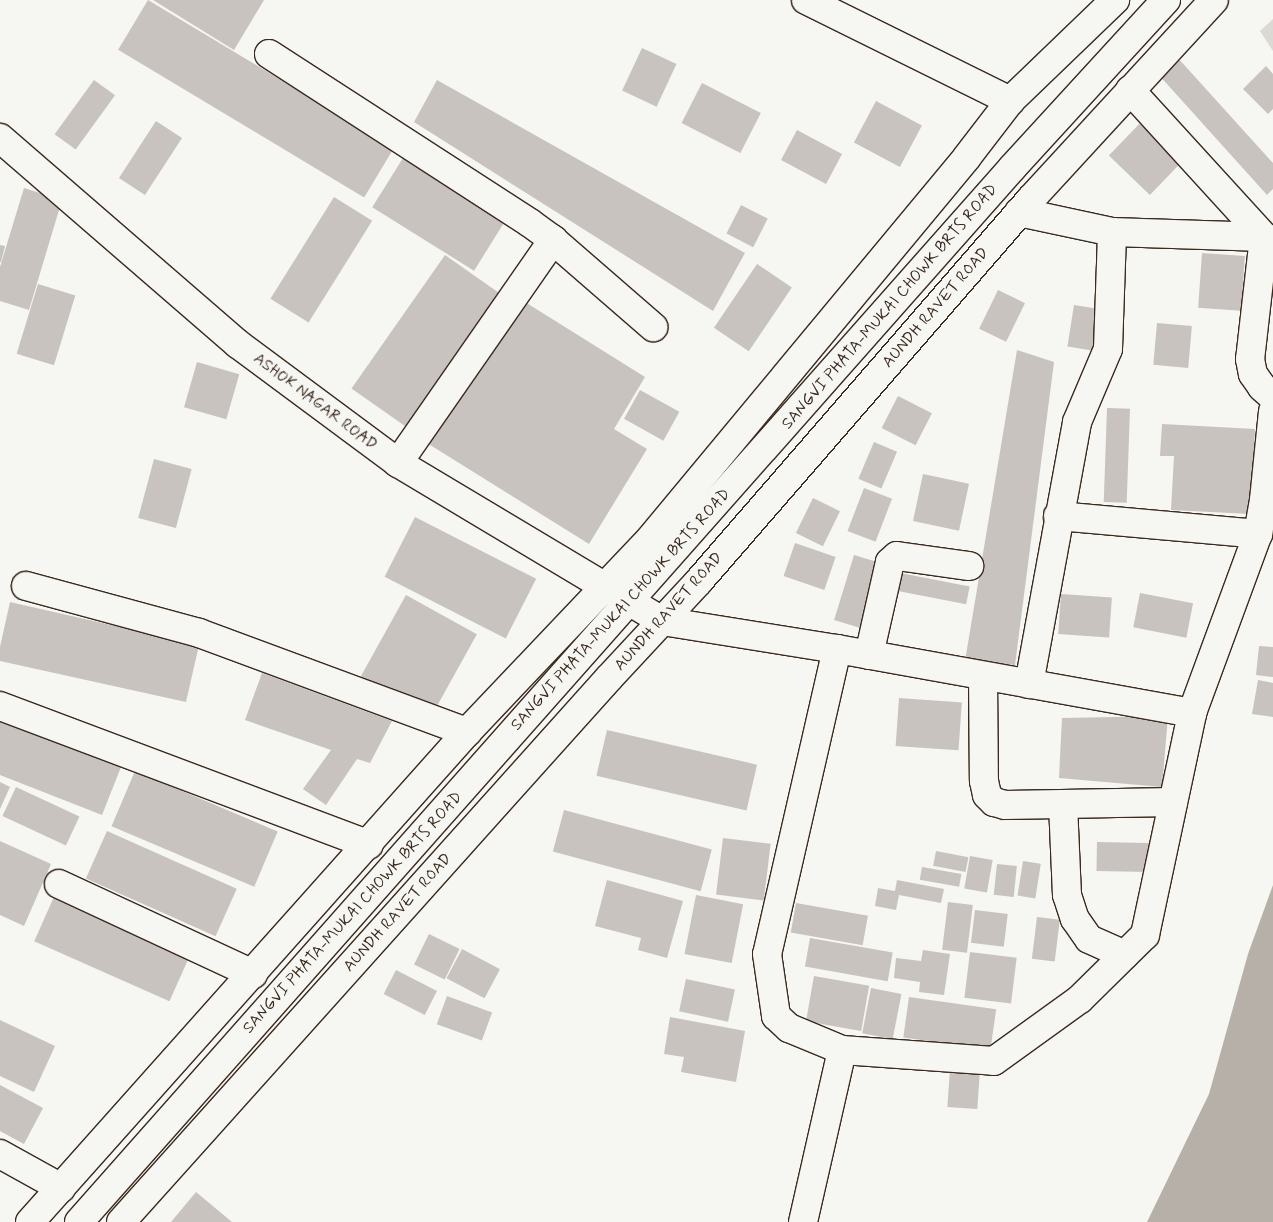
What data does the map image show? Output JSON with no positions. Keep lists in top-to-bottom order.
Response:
{
  "streets": {
    "street": ["SANGVI PHATA-MUKAI CHOWK BRTS ROAD", "AUNDH RAVET ROAD", "ASHOK NAGAR ROAD"]
  },
  "crossings": [
    ["SANGVI PHATA-MUKAI CHOWK BRTS ROAD", "ASHOK NAGAR ROAD"],
    ["AUNDH RAVET ROAD", "ASHOK NAGAR ROAD"]
  ]
}
